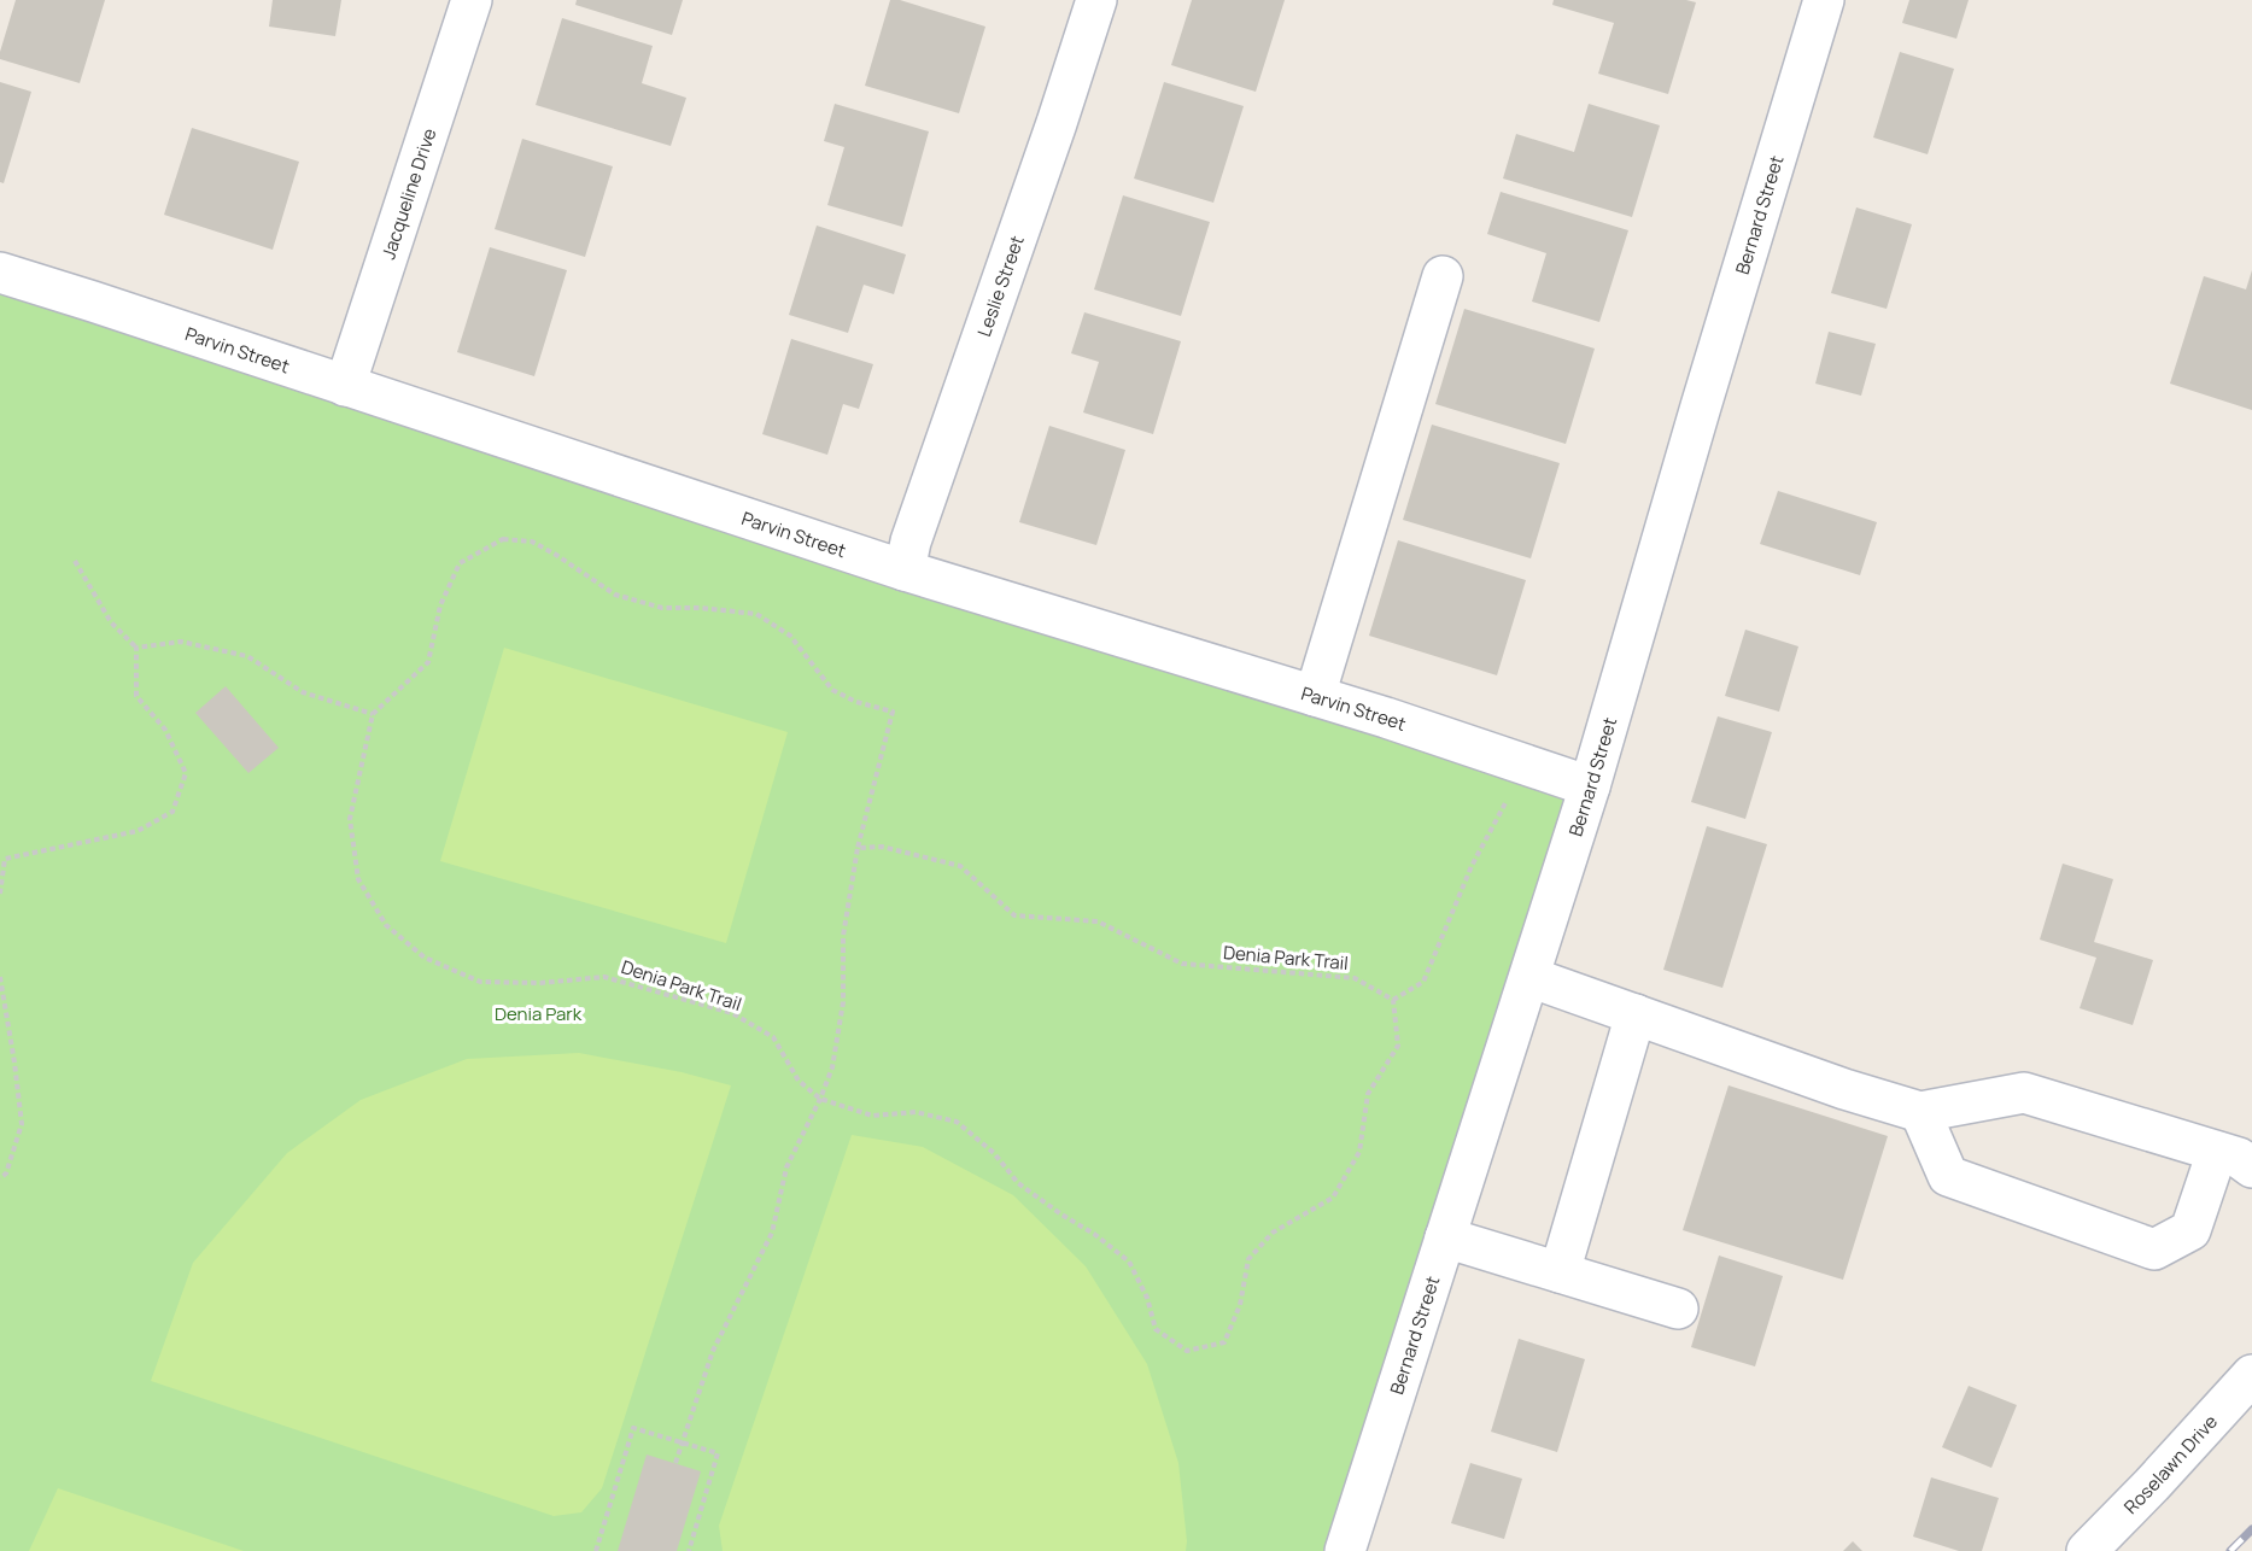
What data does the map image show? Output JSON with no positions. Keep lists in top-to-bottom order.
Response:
{
  "streets": {
    "street": [
      "Jacqueline Drive",
      "Bernard Street",
      "Leslie Street",
      "Parvin Street",
      "Roselawn Drive"
    ],
    "path": ["Denia Park Trail"]
  },
  "crossings": [
    ["Jacqueline Drive", "Parvin Street"],
    ["Bernard Street", "Parvin Street"],
    ["Leslie Street", "Parvin Street"]
  ],
  "parks": ["Denia Park"]
}
